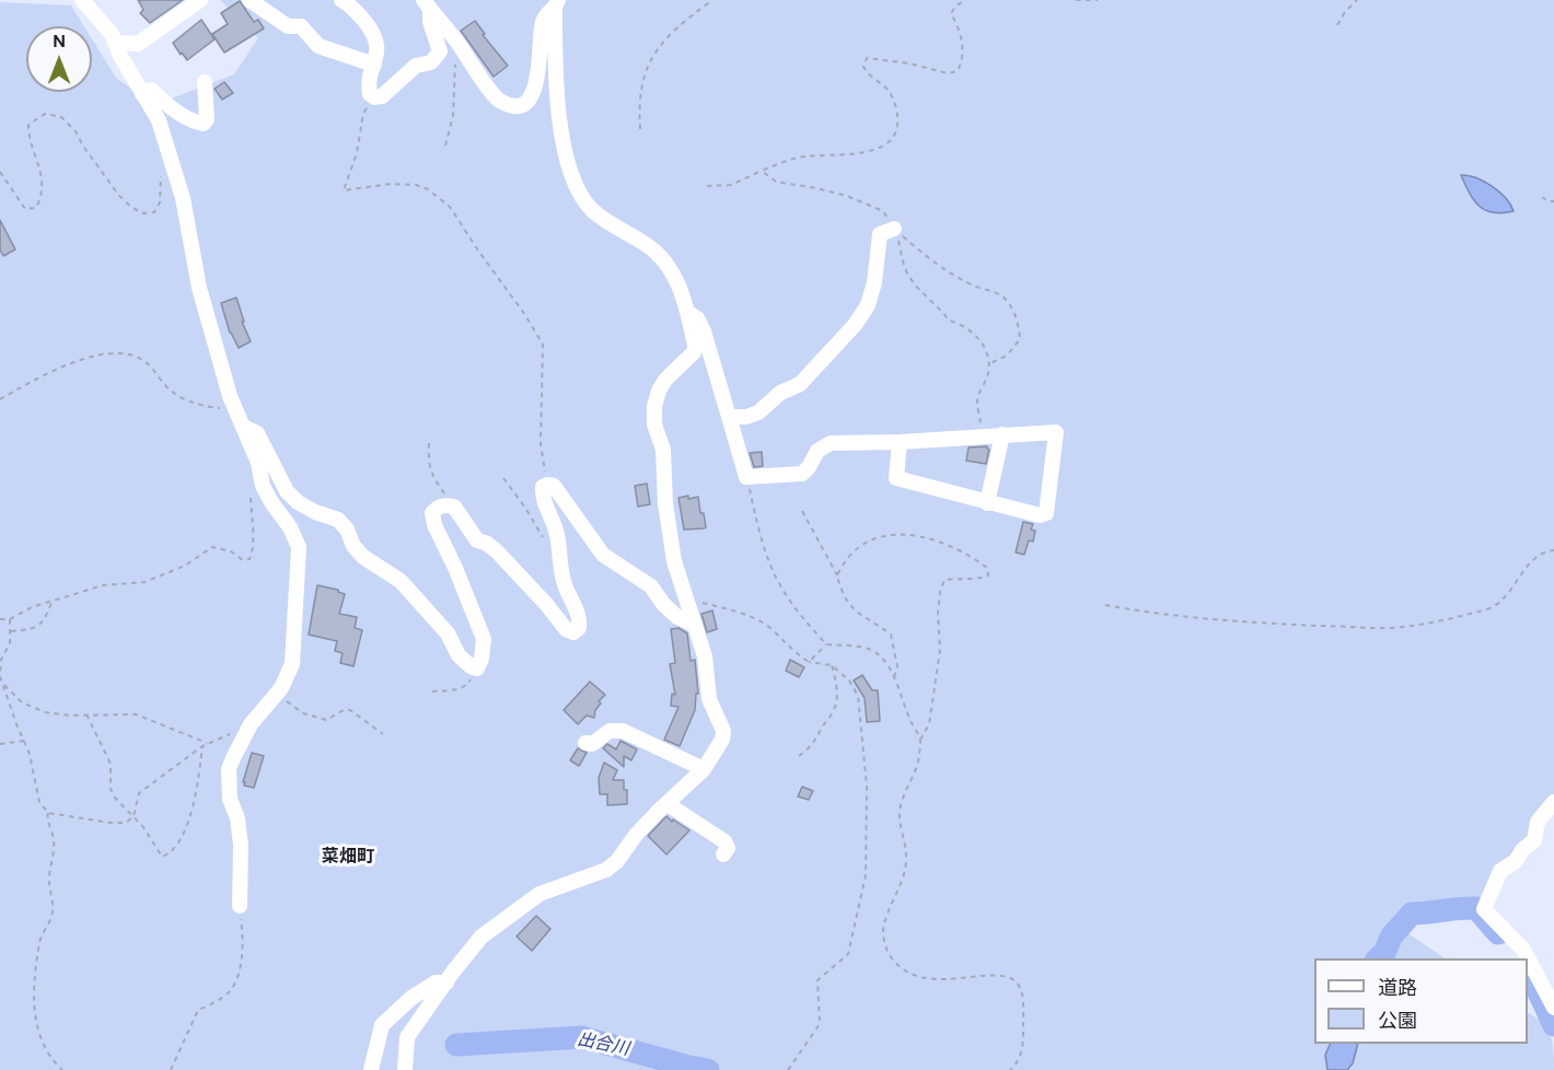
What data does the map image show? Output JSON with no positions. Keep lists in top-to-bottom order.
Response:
{
  "districts": ["菜畑町"],
  "water": ["出合川"],
  "legend": ["道路", "公園"],
  "north": "top"
}
